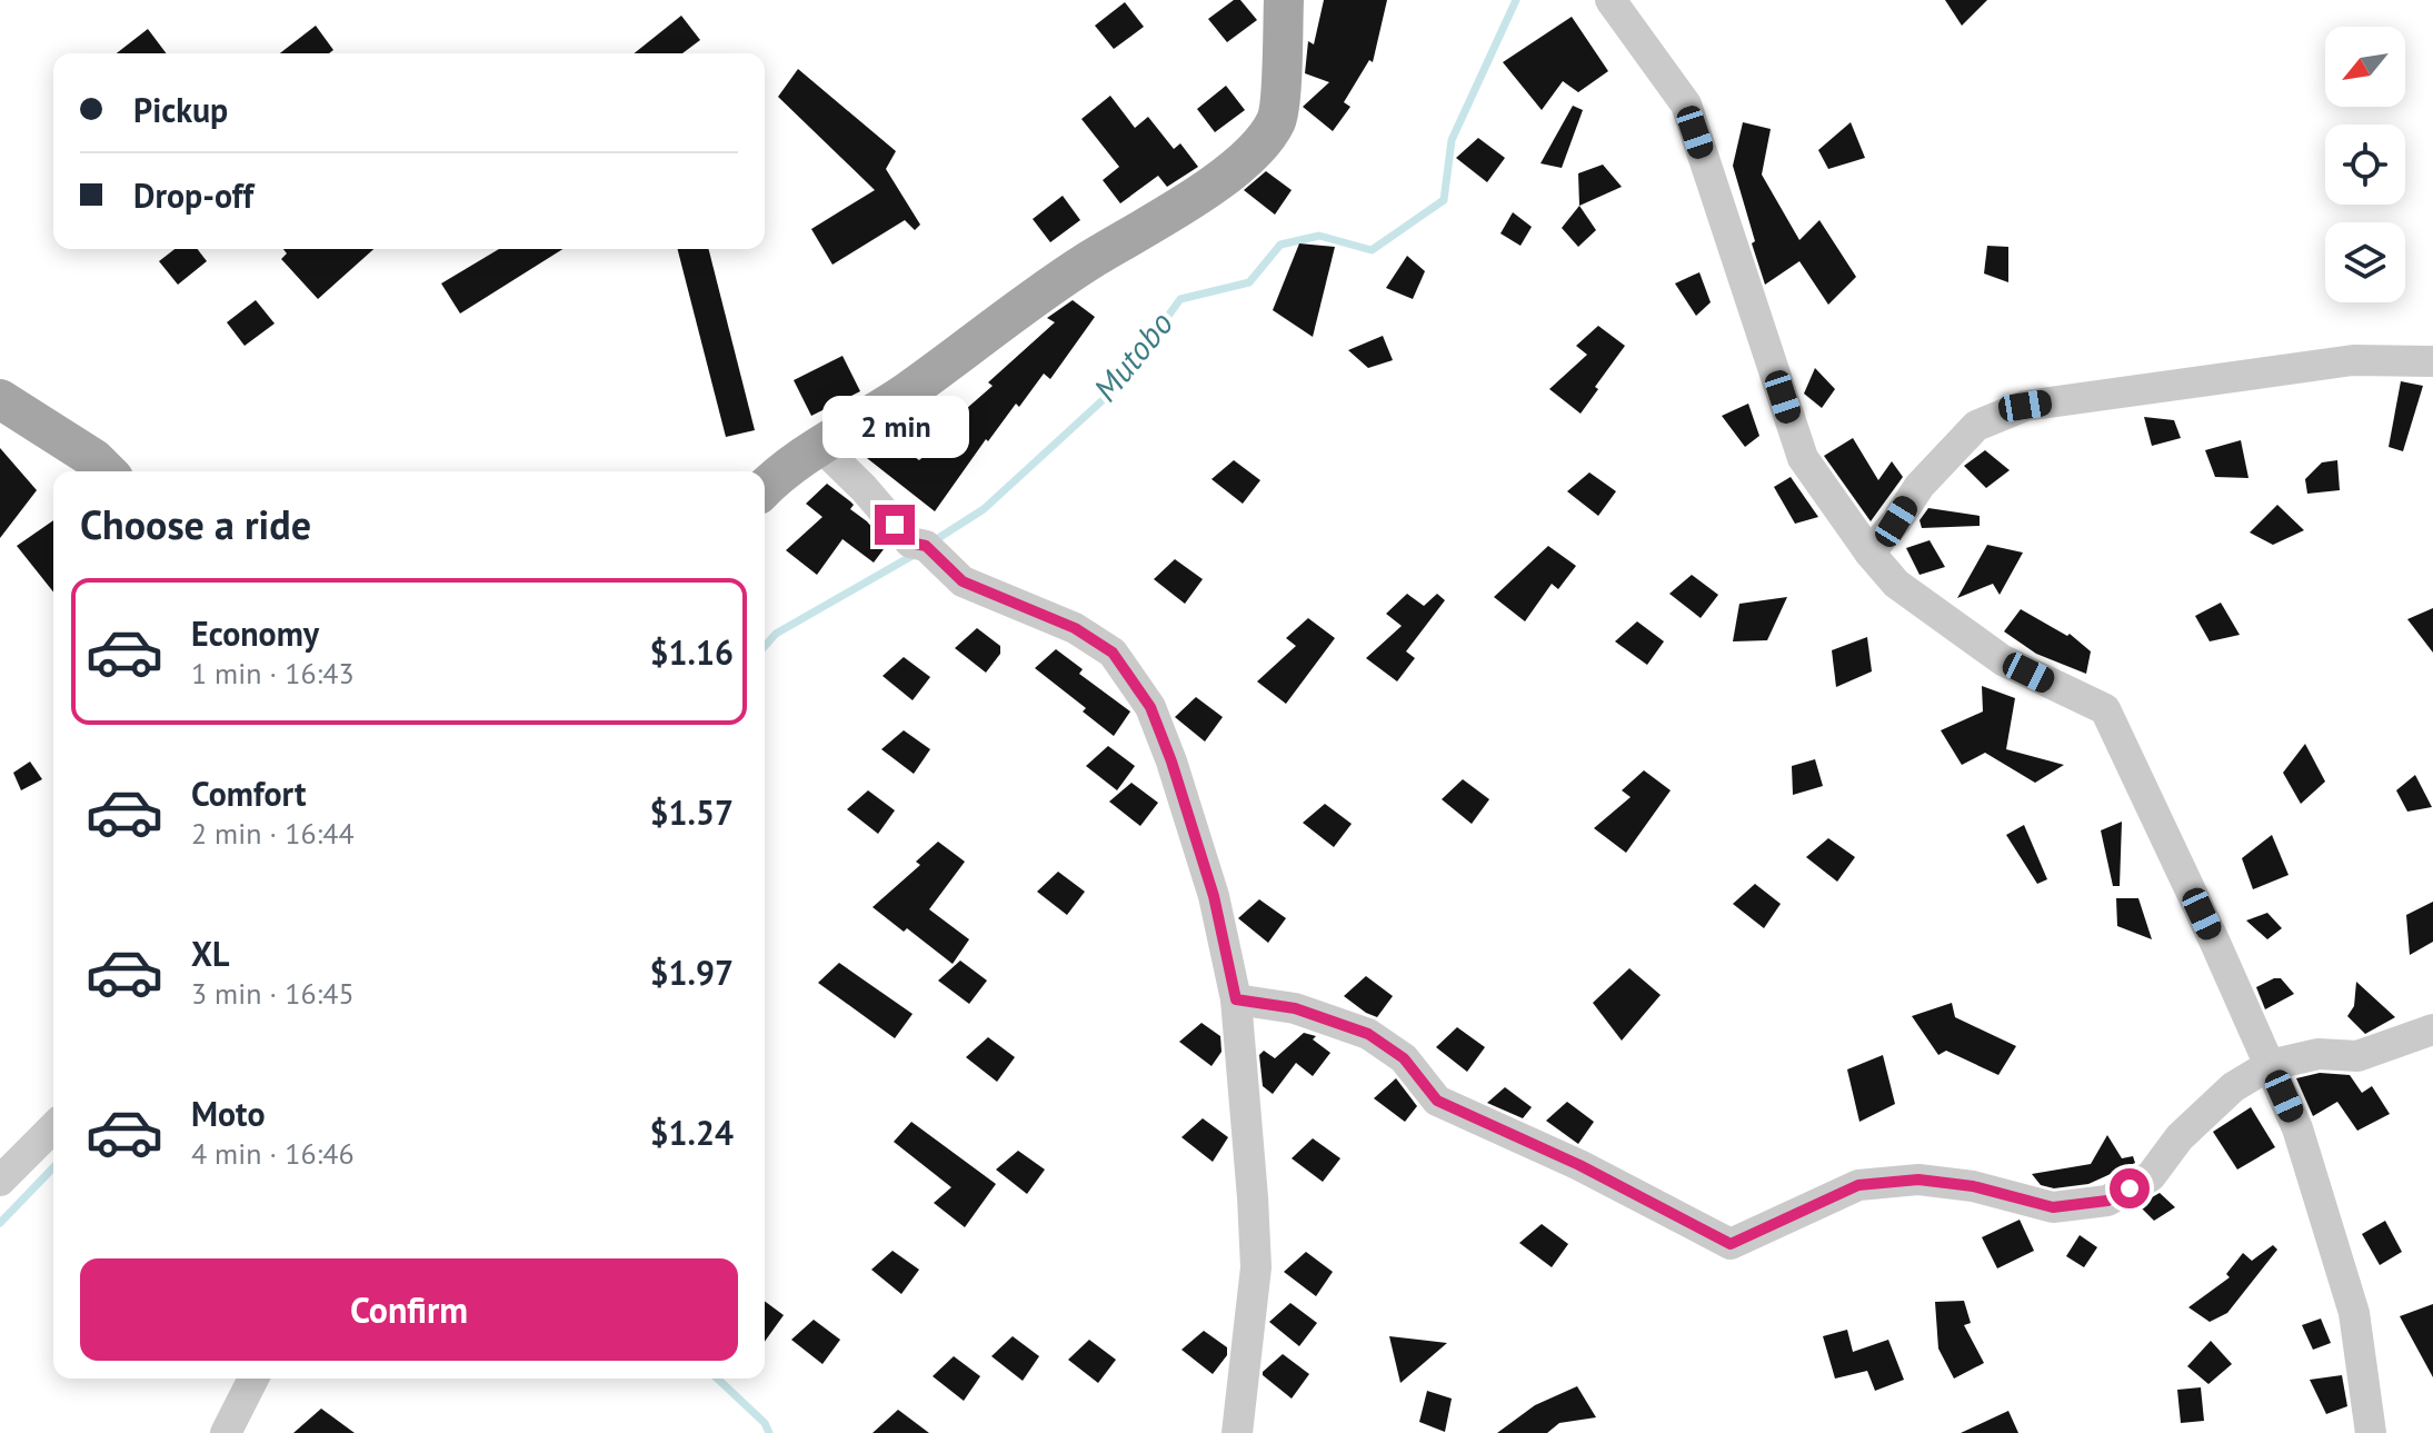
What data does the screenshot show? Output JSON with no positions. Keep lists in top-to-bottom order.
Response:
{
  "water": ["Mutobo"],
  "north": "bottom left",
  "page": {
    "banner": ["Pickup", "Drop-off"],
    "bubble": "2 min",
    "heading": "Choose a ride",
    "list": [
      {
        "name": "Economy",
        "note": "1 min · 16:43",
        "value": "$1.16"
      },
      {
        "name": "Comfort",
        "note": "2 min · 16:44",
        "value": "$1.57"
      },
      {
        "name": "XL",
        "note": "3 min · 16:45",
        "value": "$1.97"
      },
      {
        "name": "Moto",
        "note": "4 min · 16:46",
        "value": "$1.24"
      }
    ],
    "buttons": "Confirm"
  }
}
